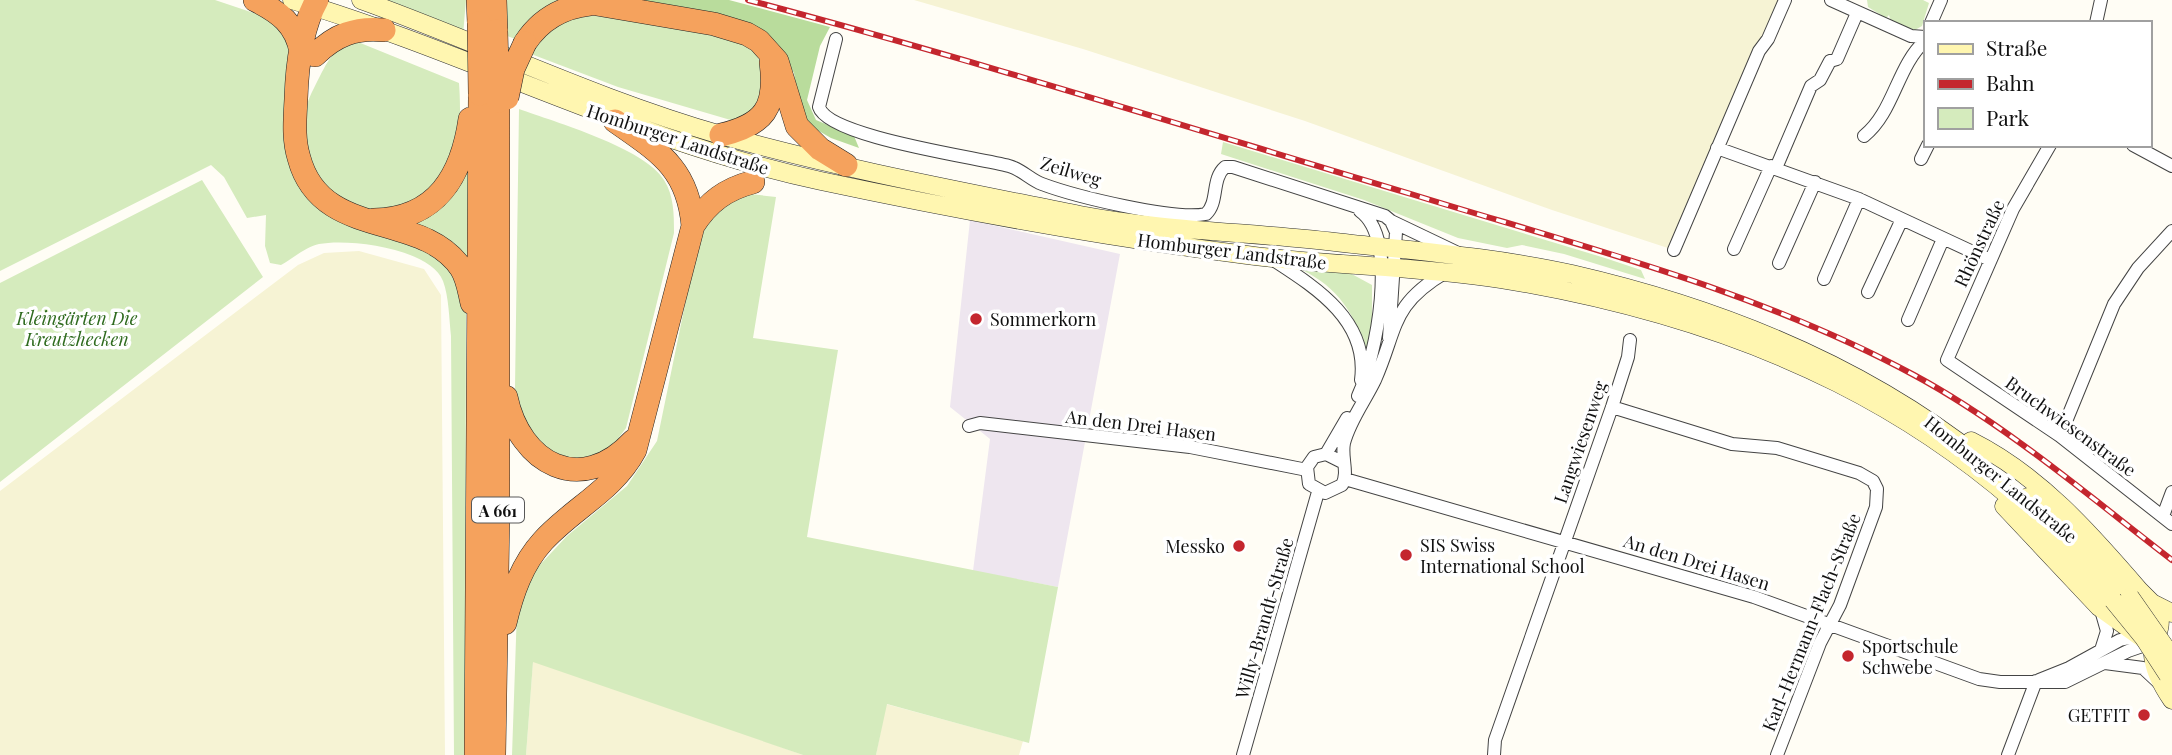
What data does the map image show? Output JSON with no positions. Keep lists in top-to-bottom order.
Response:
{
  "streets": {
    "highway": ["A 661"],
    "main road": ["Homburger Landstraße"],
    "street": [
      "Zeilweg",
      "Rhönstraße",
      "An den Drei Hasen",
      "Bruchwiesenstraße",
      "Langwiesenweg",
      "Willy-Brandt-Straße",
      "Karl-Hermann-Flach-Straße"
    ]
  },
  "crossings": [
    ["Homburger Landstraße", "Zeilweg"],
    ["Rhönstraße", "Bruchwiesenstraße"],
    ["An den Drei Hasen", "Langwiesenweg"],
    ["An den Drei Hasen", "Willy-Brandt-Straße"],
    ["An den Drei Hasen", "Karl-Hermann-Flach-Straße"],
    ["Langwiesenweg", "Karl-Hermann-Flach-Straße"]
  ],
  "parks": ["Kleingärten Die Kreutzhecken"],
  "places": [
    "Sommerkorn",
    "Messko",
    "SIS Swiss International School",
    "Sportschule Schwebe",
    "GETFIT"
  ],
  "legend": ["Straße", "Bahn", "Park"]
}
